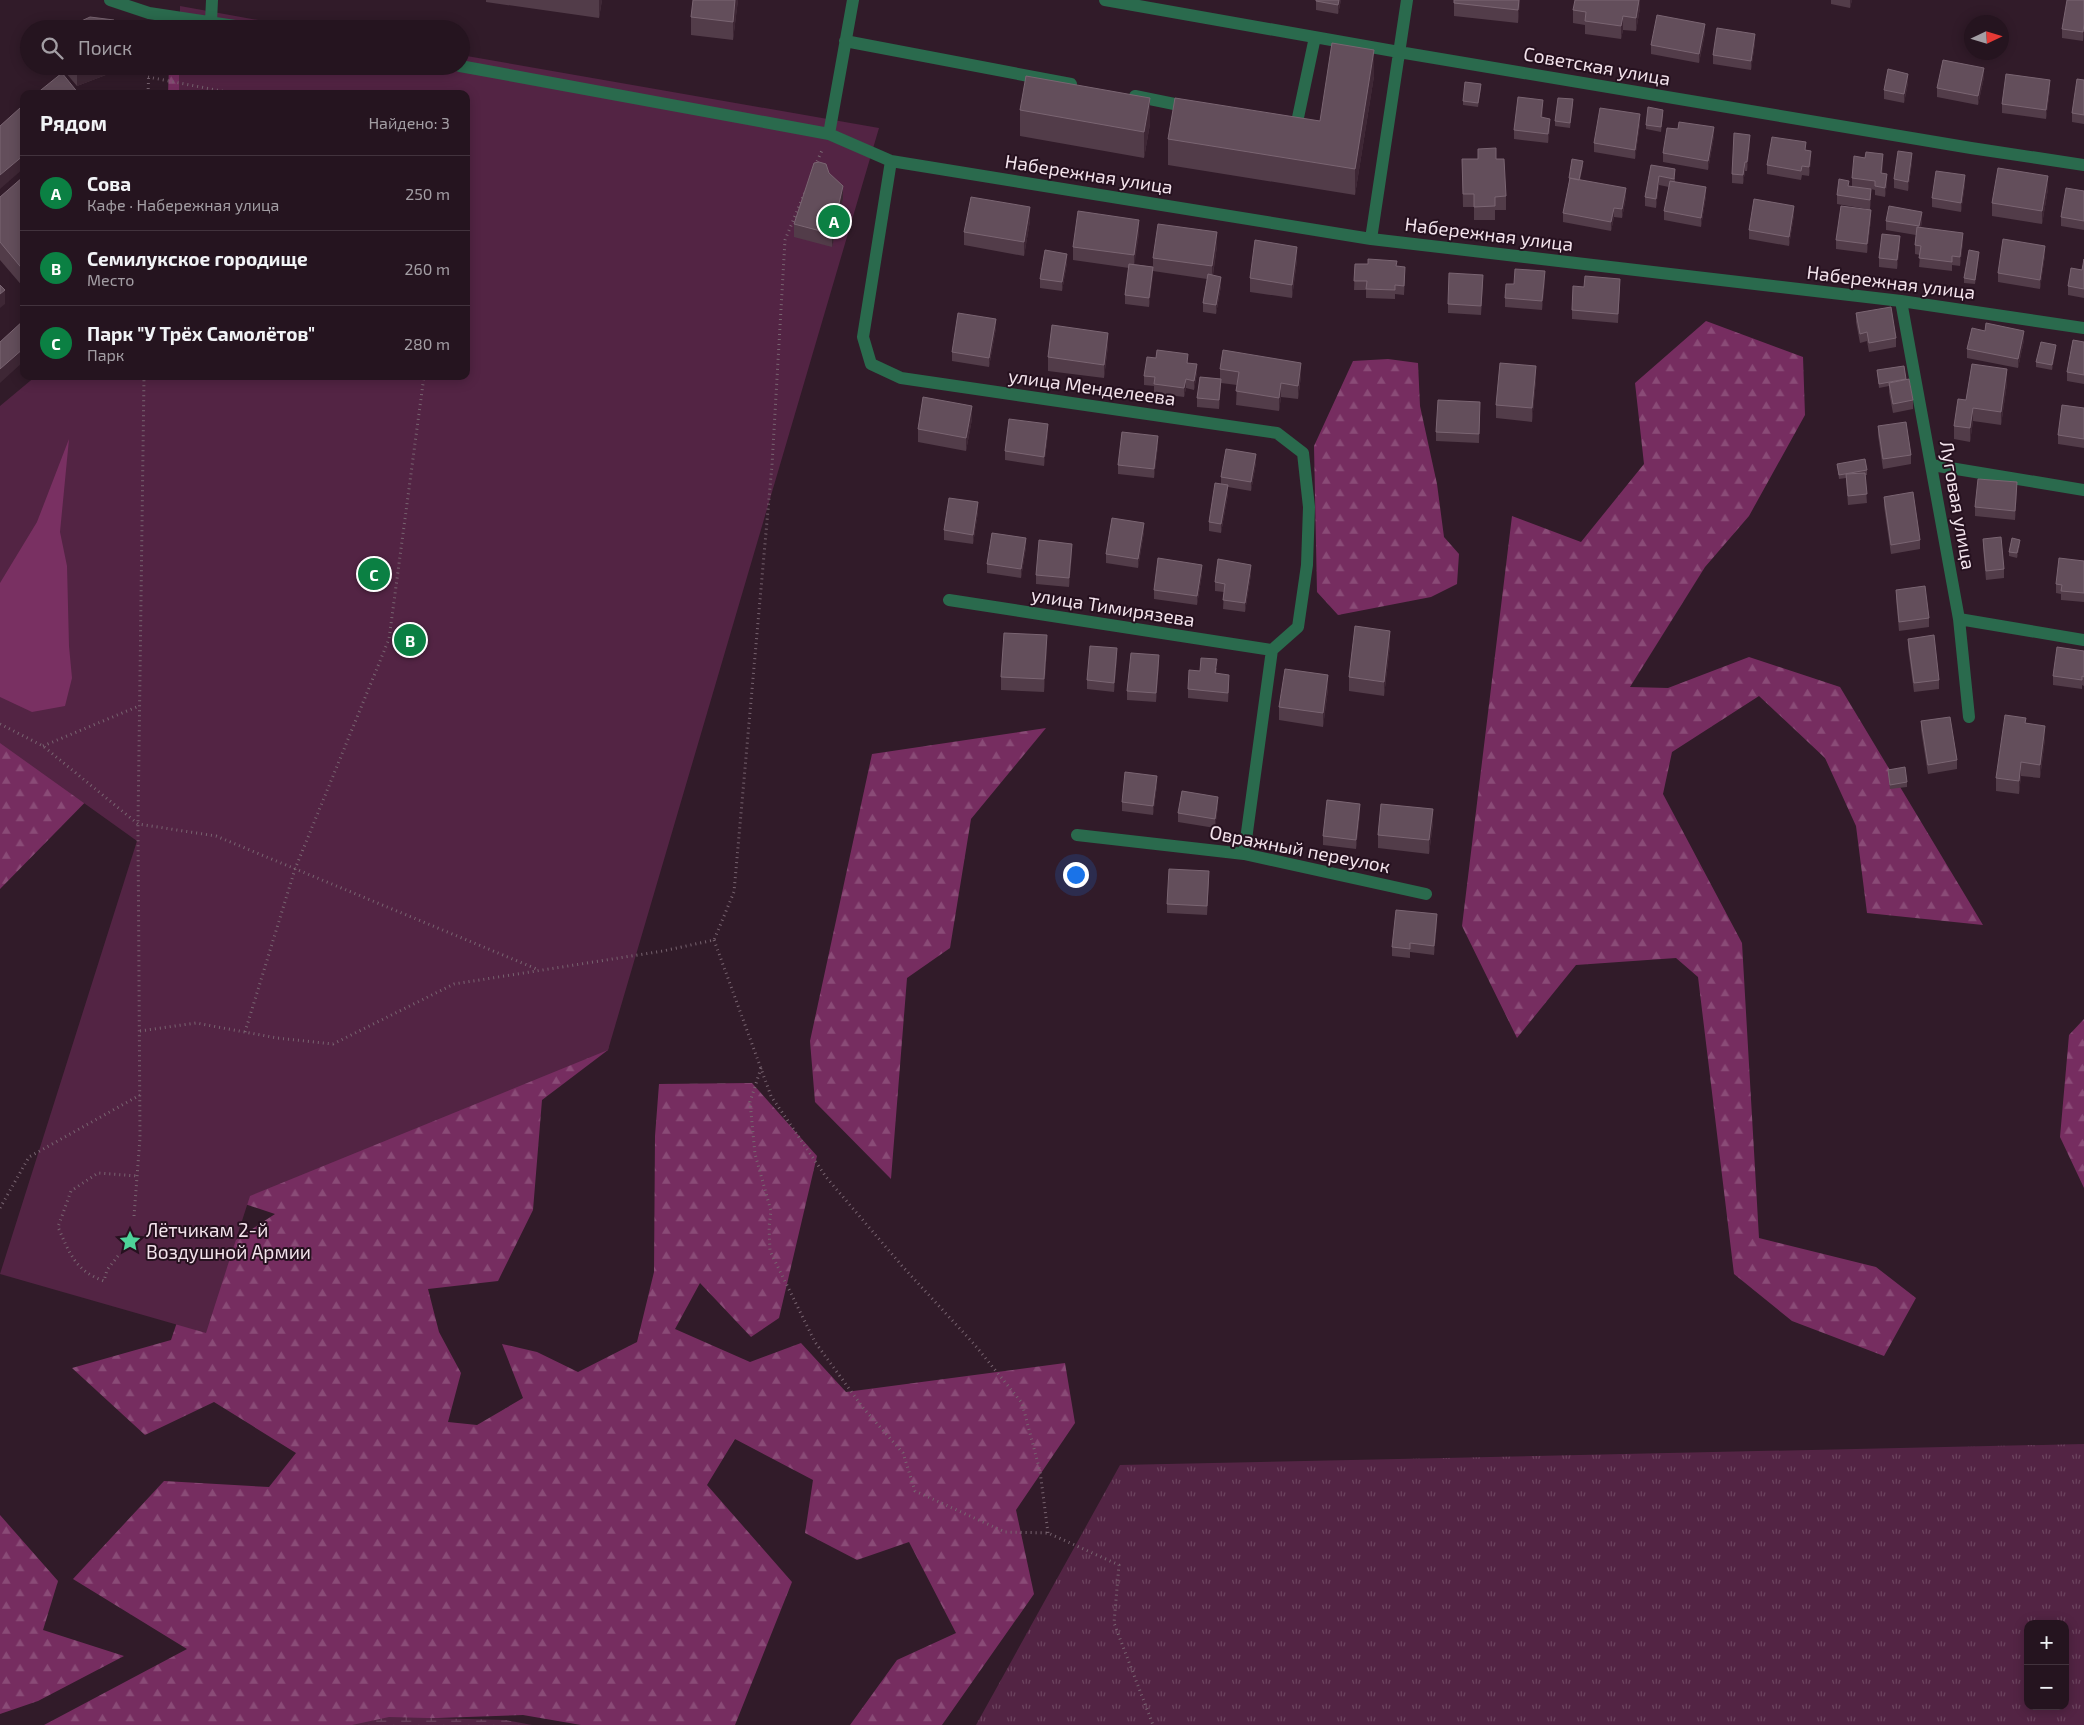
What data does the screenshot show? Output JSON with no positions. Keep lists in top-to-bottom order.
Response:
{
  "streets": {
    "street": [
      "Советская улица",
      "Набережная улица",
      "улица Менделеева",
      "Луговая улица",
      "улица Тимирязева",
      "Овражный переулок"
    ]
  },
  "crossings": [
    ["Набережная улица", "улица Менделеева"],
    ["Набережная улица", "Луговая улица"],
    ["улица Менделеева", "улица Тимирязева"]
  ],
  "places": {
    "place": ["Лётчикам 2-й Воздушной Армии"]
  },
  "north": "right",
  "page": {
    "search": "Поиск",
    "heading": ["Рядом", "Найдено: 3"],
    "list": [
      {
        "mark": "A",
        "name": "Сова",
        "note": "Кафе · Набережная улица",
        "value": "250 m"
      },
      {
        "mark": "B",
        "name": "Семилукское городище",
        "note": "Место",
        "value": "260 m"
      },
      {
        "mark": "C",
        "name": "Парк \"У Трёх Самолётов\"",
        "note": "Парк",
        "value": "280 m"
      }
    ],
    "pins": ["A", "C", "B"],
    "map_buttons": ["+", "−"]
  }
}
